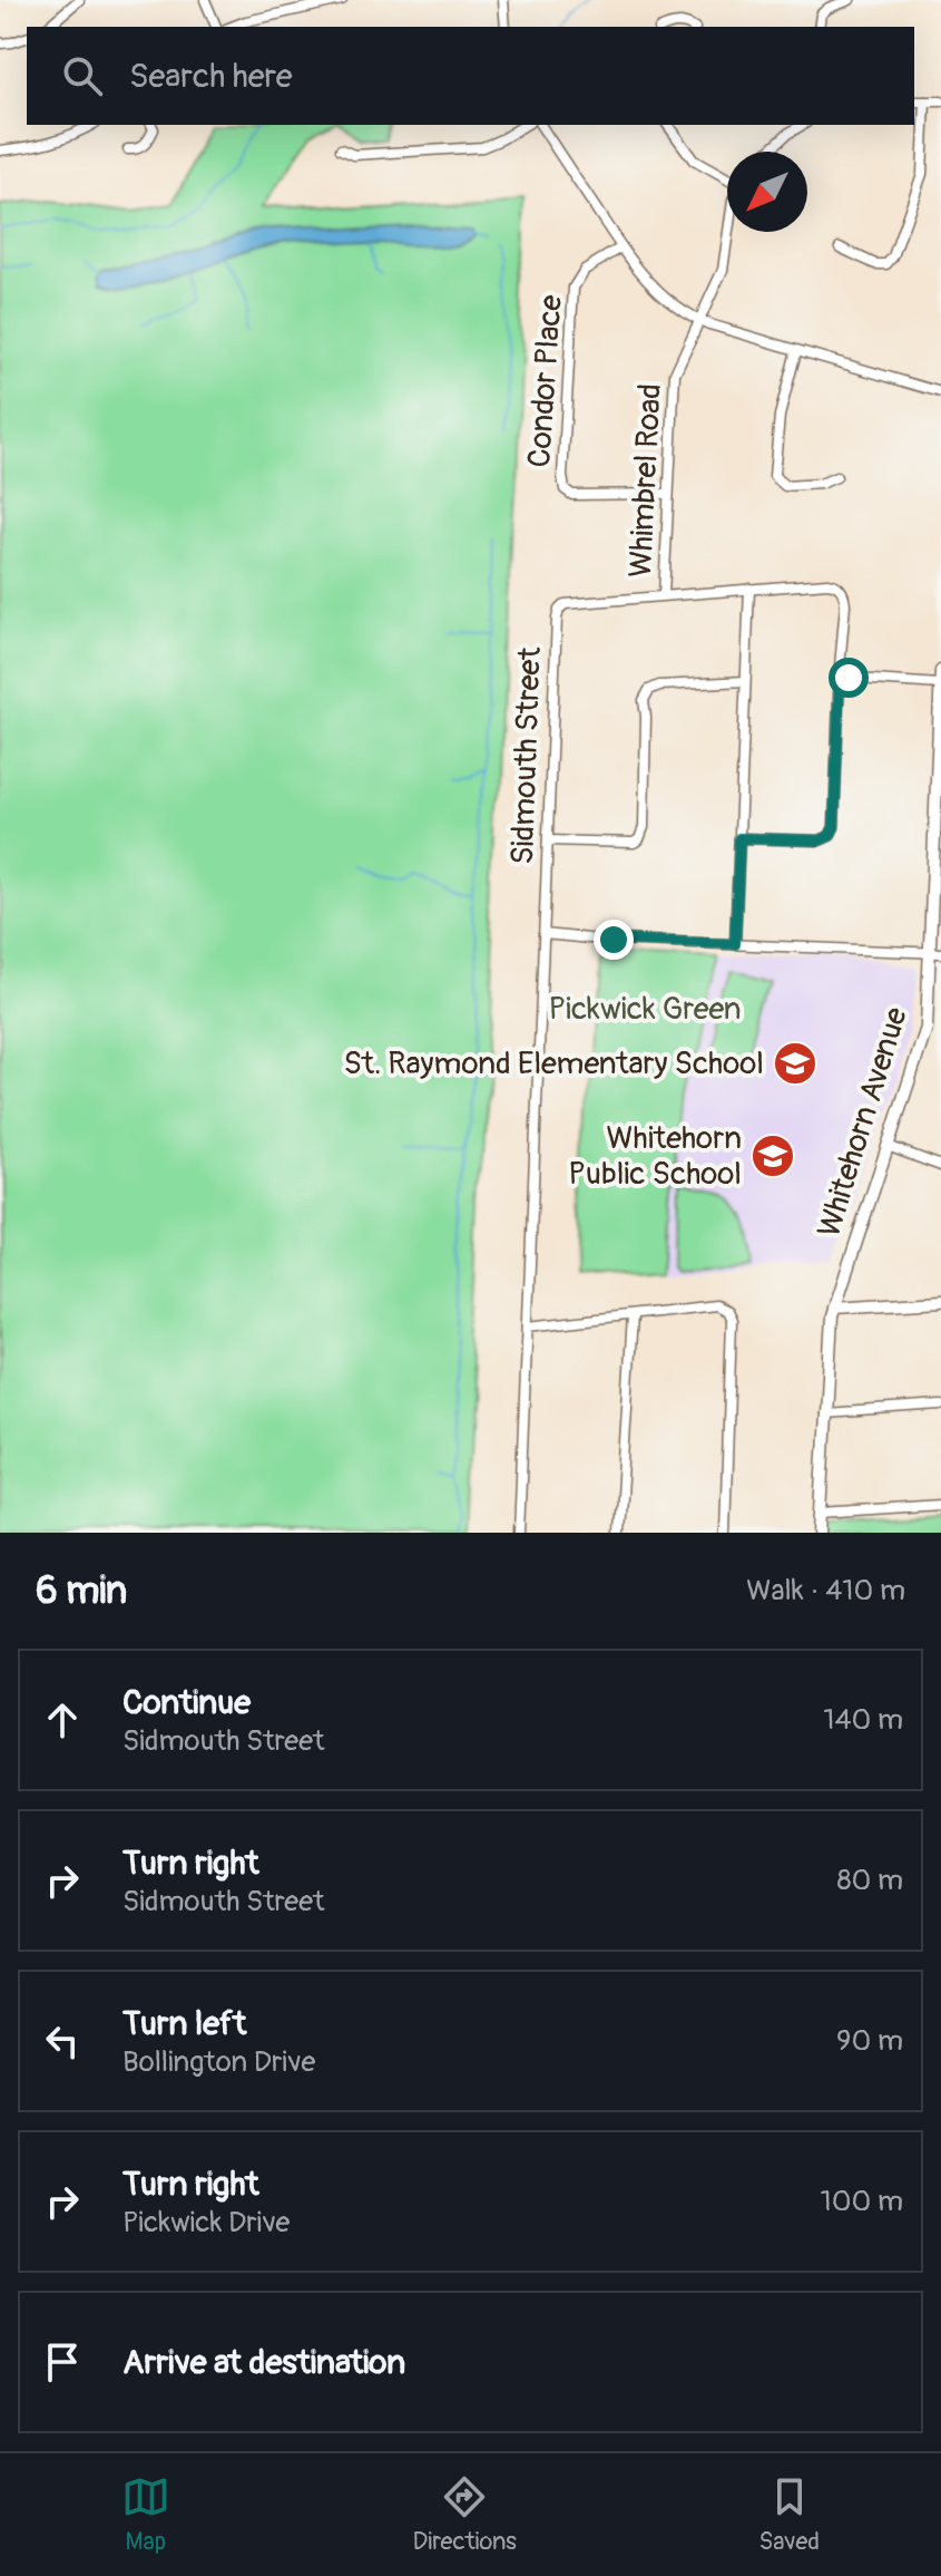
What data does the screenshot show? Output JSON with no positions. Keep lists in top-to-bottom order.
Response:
{
  "streets": {
    "street": [
      "Condor Place",
      "Whimbrel Road",
      "Sidmouth Street",
      "Whitehorn Avenue"
    ]
  },
  "crossings": [
    ["Condor Place", "Whimbrel Road"],
    ["Whimbrel Road", "Sidmouth Street"]
  ],
  "parks": ["Pickwick Green"],
  "places": {
    "school or university": ["St. Raymond Elementary School", "Whitehorn Public School"]
  },
  "north": "bottom left",
  "page": {
    "search": "Search here",
    "heading": ["6 min", "Walk · 410 m"],
    "list": [
      ["Continue", "Sidmouth Street", "140 m"],
      ["Turn right", "Sidmouth Street", "80 m"],
      ["Turn left", "Bollington Drive", "90 m"],
      ["Turn right", "Pickwick Drive", "100 m"],
      "Arrive at destination"
    ],
    "nav": ["Map", "Directions", "Saved"]
  }
}
